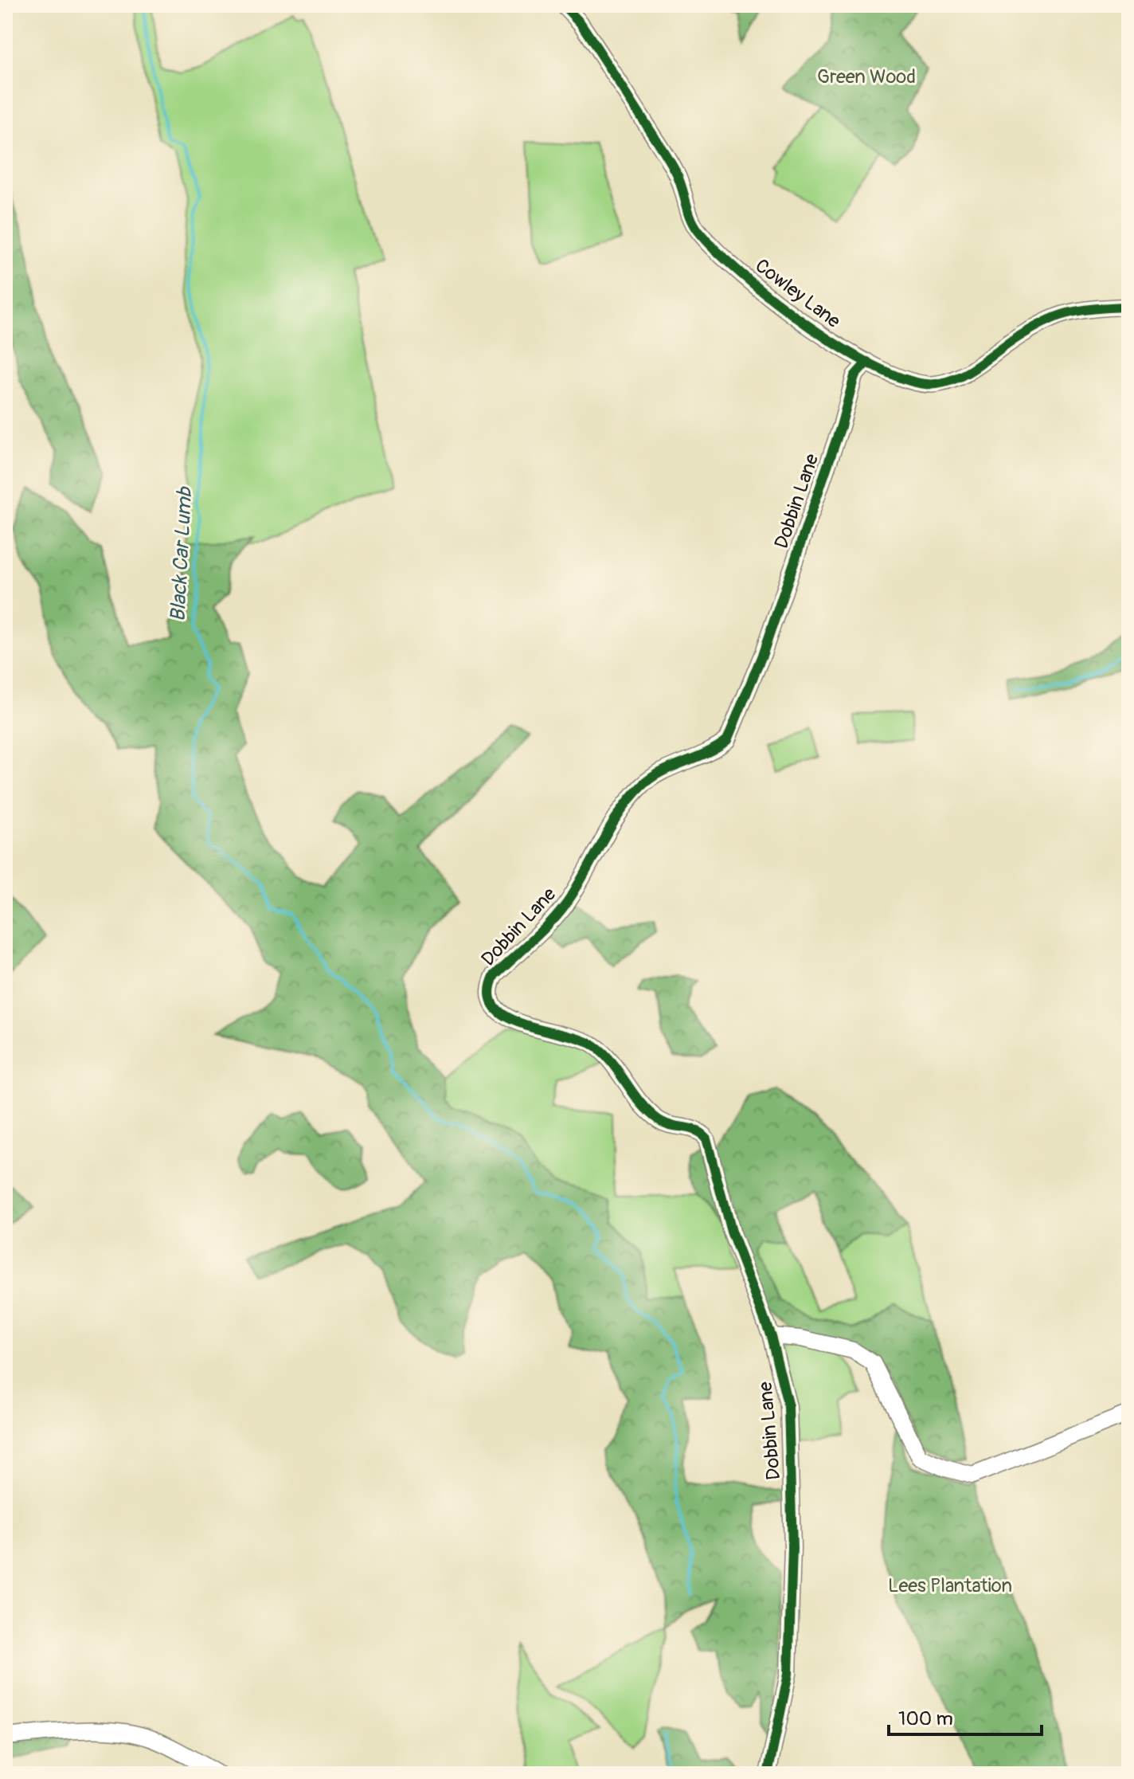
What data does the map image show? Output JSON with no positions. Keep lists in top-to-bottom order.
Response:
{
  "streets": {
    "street": ["Cowley Lane", "Dobbin Lane"]
  },
  "crossings": [
    ["Cowley Lane", "Dobbin Lane"]
  ],
  "water": ["Black Car Lumb"],
  "parks": ["Green Wood", "Lees Plantation"],
  "scale_bar": "100 m"
}
